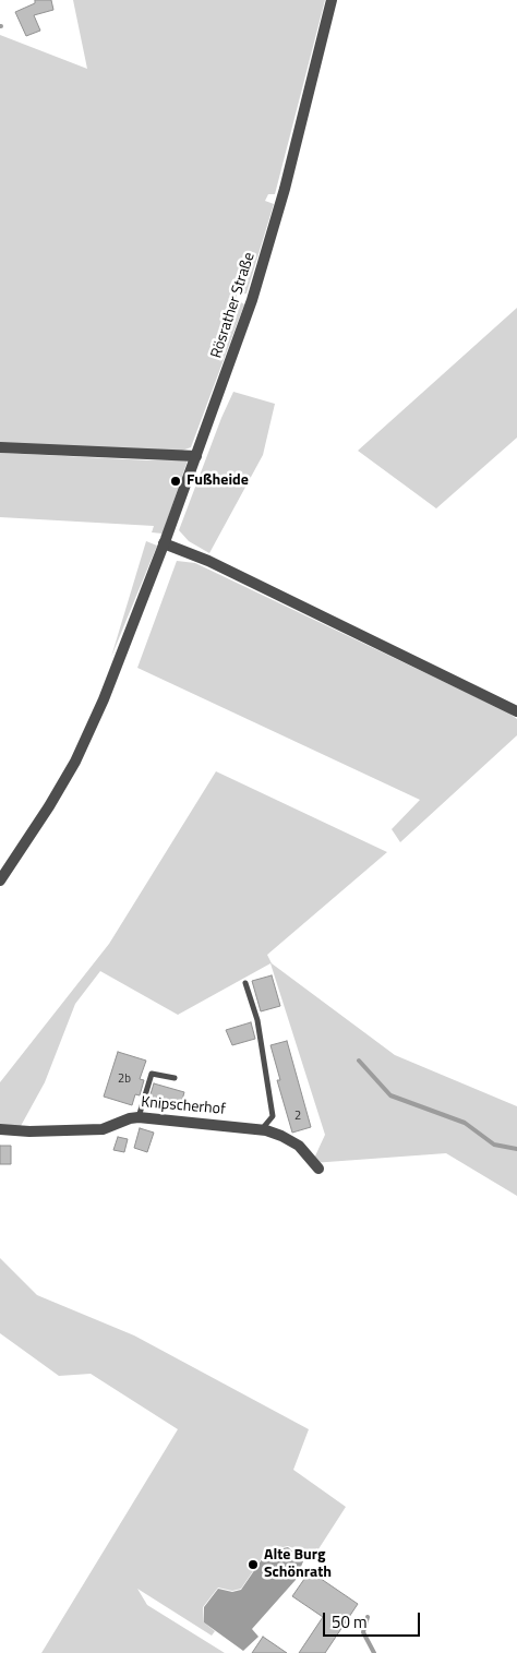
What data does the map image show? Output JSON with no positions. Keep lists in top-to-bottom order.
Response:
{
  "streets": {
    "street": ["Rösrather Straße", "Knipscherhof"]
  },
  "places": ["Fußheide", "Alte Burg Schönrath"],
  "house_numbers": ["2b", "2"],
  "scale_bar": "50 m"
}
